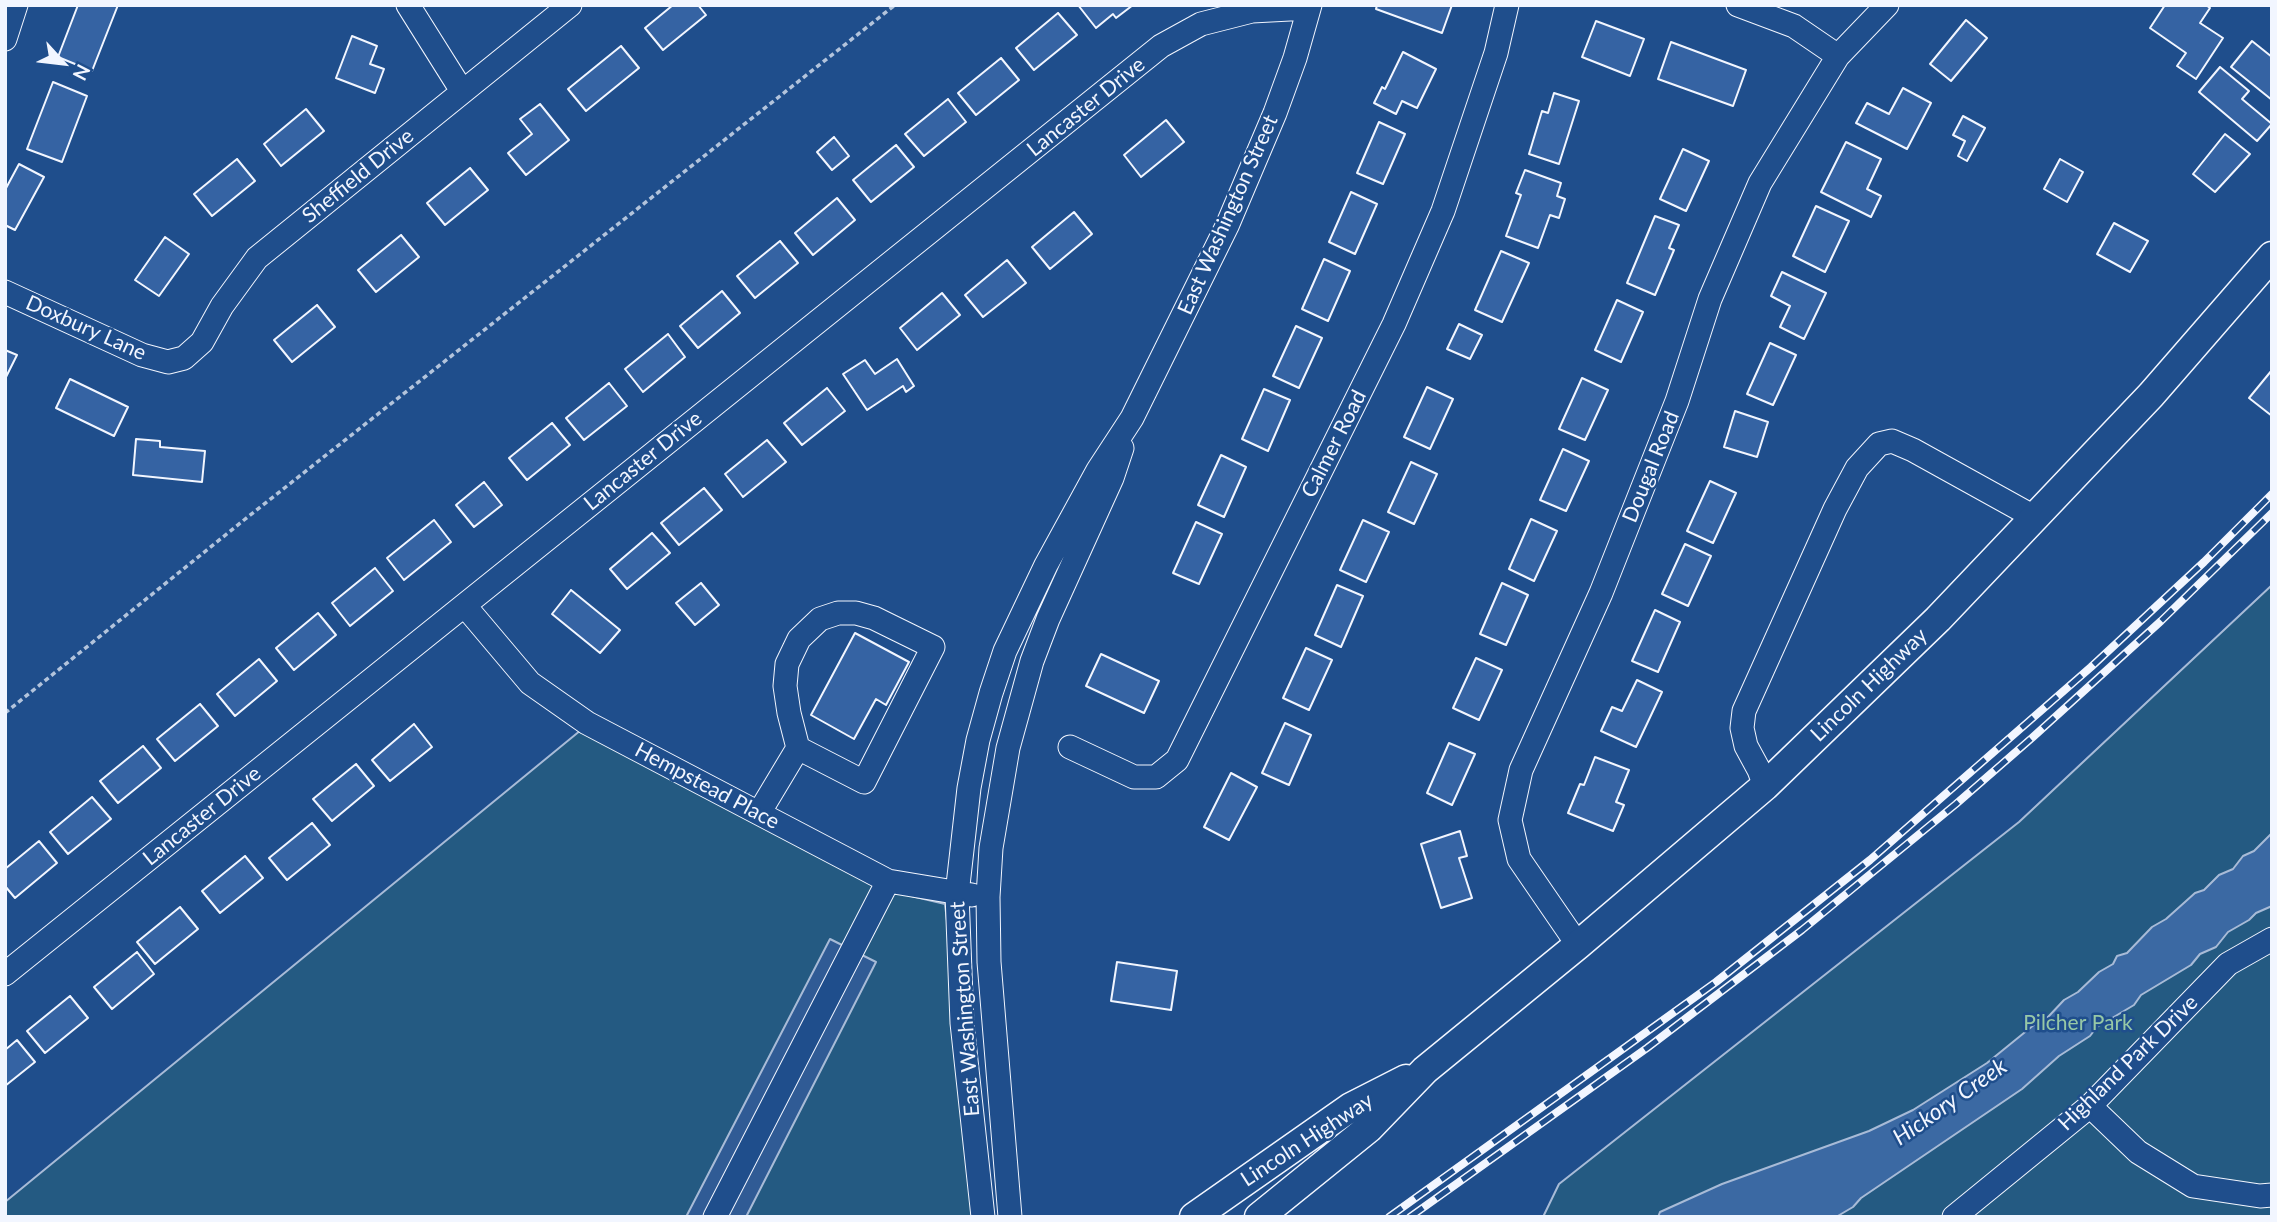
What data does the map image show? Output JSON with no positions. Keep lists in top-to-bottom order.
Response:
{
  "streets": {
    "main road": ["Lincoln Highway"],
    "street": [
      "Lancaster Drive",
      "Sheffield Drive",
      "East Washington Street",
      "Doxbury Lane",
      "Calmer Road",
      "Dougal Road",
      "Hempstead Place",
      "Highland Park Drive"
    ]
  },
  "crossings": [
    ["Lancaster Drive", "East Washington Street"],
    ["Lancaster Drive", "Hempstead Place"],
    ["Sheffield Drive", "Doxbury Lane"],
    ["East Washington Street", "Hempstead Place"],
    ["Dougal Road", "Lincoln Highway"]
  ],
  "water": ["Hickory Creek"],
  "parks": ["Pilcher Park"],
  "north": "bottom right"
}
